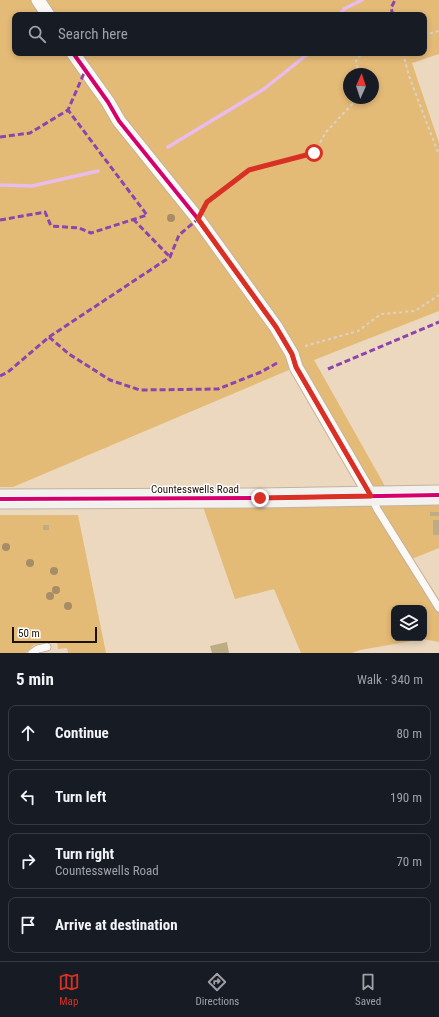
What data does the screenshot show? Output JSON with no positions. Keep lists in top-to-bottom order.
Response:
{
  "streets": {
    "street": ["Countesswells Road"]
  },
  "scale_bar": "50 m",
  "north": "top",
  "page": {
    "search": "Search here",
    "scale": "50 m",
    "heading": ["5 min", "Walk · 340 m"],
    "list": [
      ["Continue", "80 m"],
      ["Turn left", "190 m"],
      ["Turn right", "Countesswells Road", "70 m"],
      "Arrive at destination"
    ],
    "nav": ["Map", "Directions", "Saved"]
  }
}
